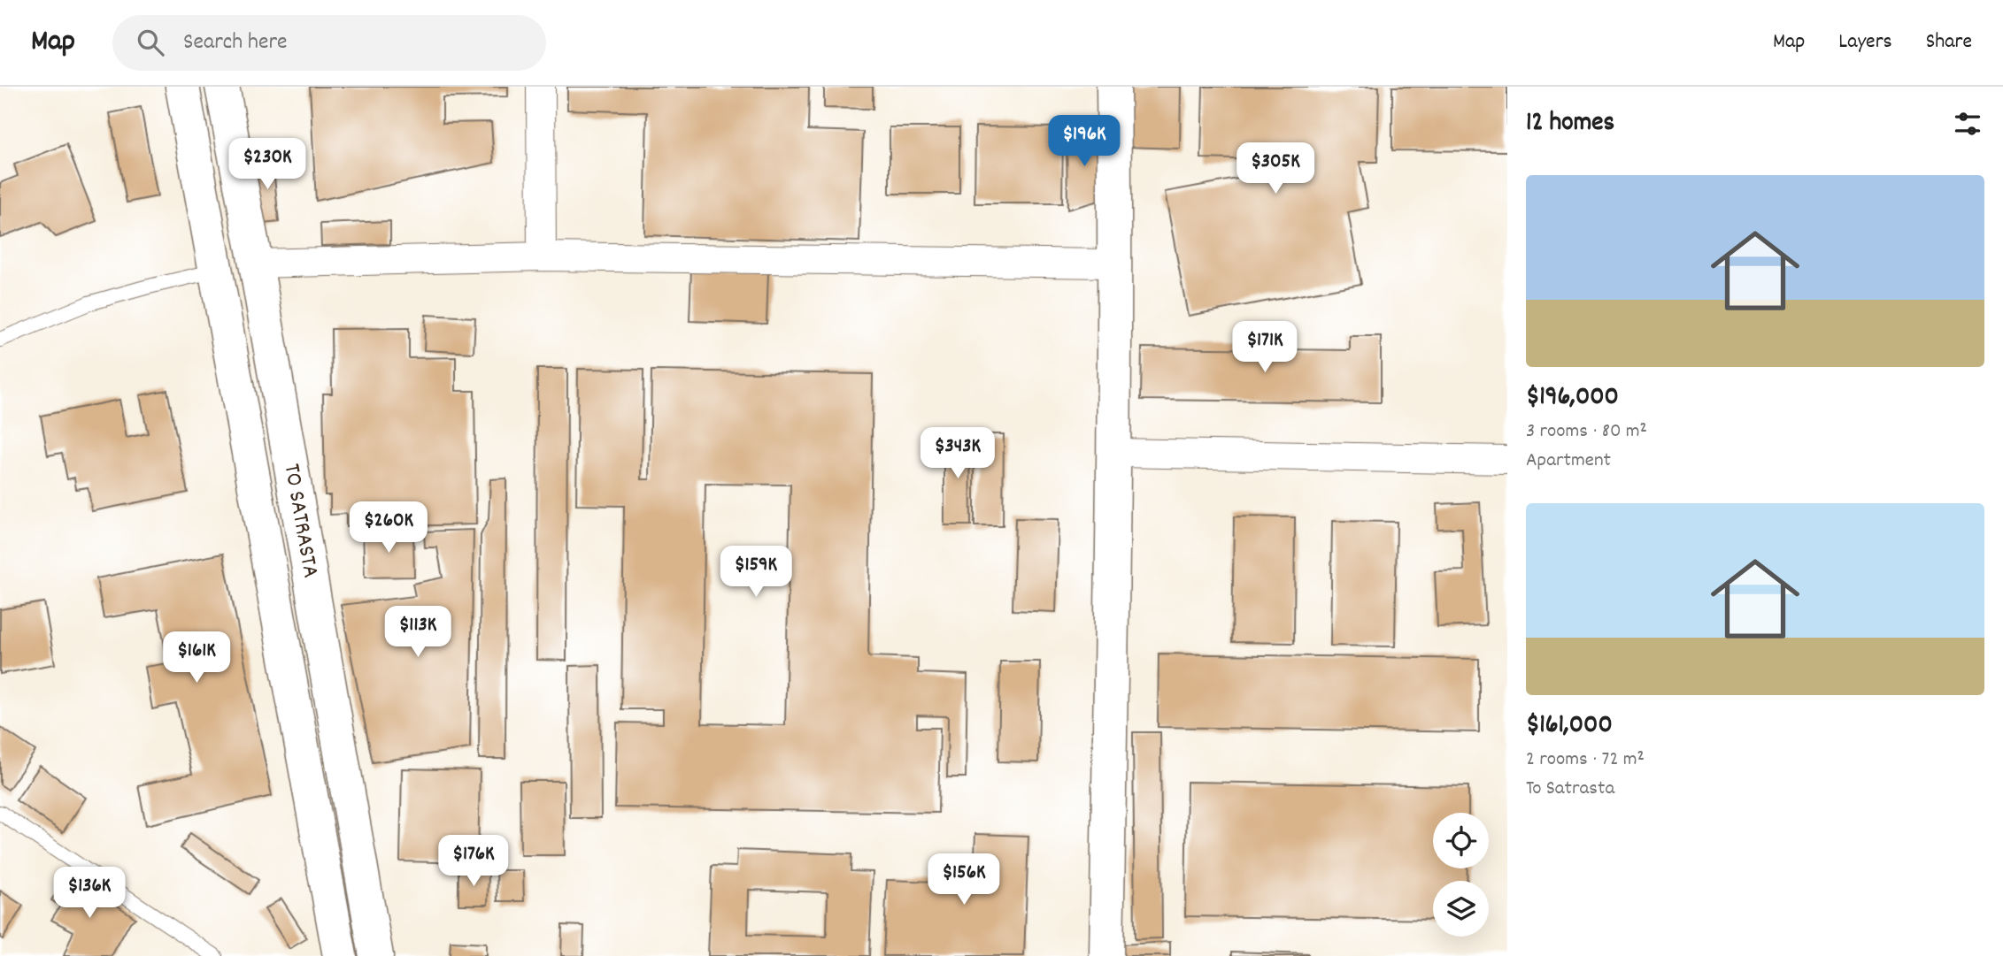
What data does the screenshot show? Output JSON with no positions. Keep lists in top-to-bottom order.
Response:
{
  "streets": {
    "street": ["TO SATRASTA"]
  },
  "page": {
    "header": "Map",
    "search": "Search here",
    "nav": ["Map", "Layers", "Share"],
    "heading": "12 homes",
    "price": [
      "$196K",
      "$230K",
      "$305K",
      "$171K",
      "$343K",
      "$260K",
      "$159K",
      "$113K",
      "$161K",
      "$176K",
      "$156K",
      "$136K"
    ],
    "list": [
      {
        "name": "$196,000",
        "note": "3 rooms · 80 m² · Apartment"
      },
      {
        "name": "$161,000",
        "note": "2 rooms · 72 m² · To Satrasta"
      }
    ]
  }
}
